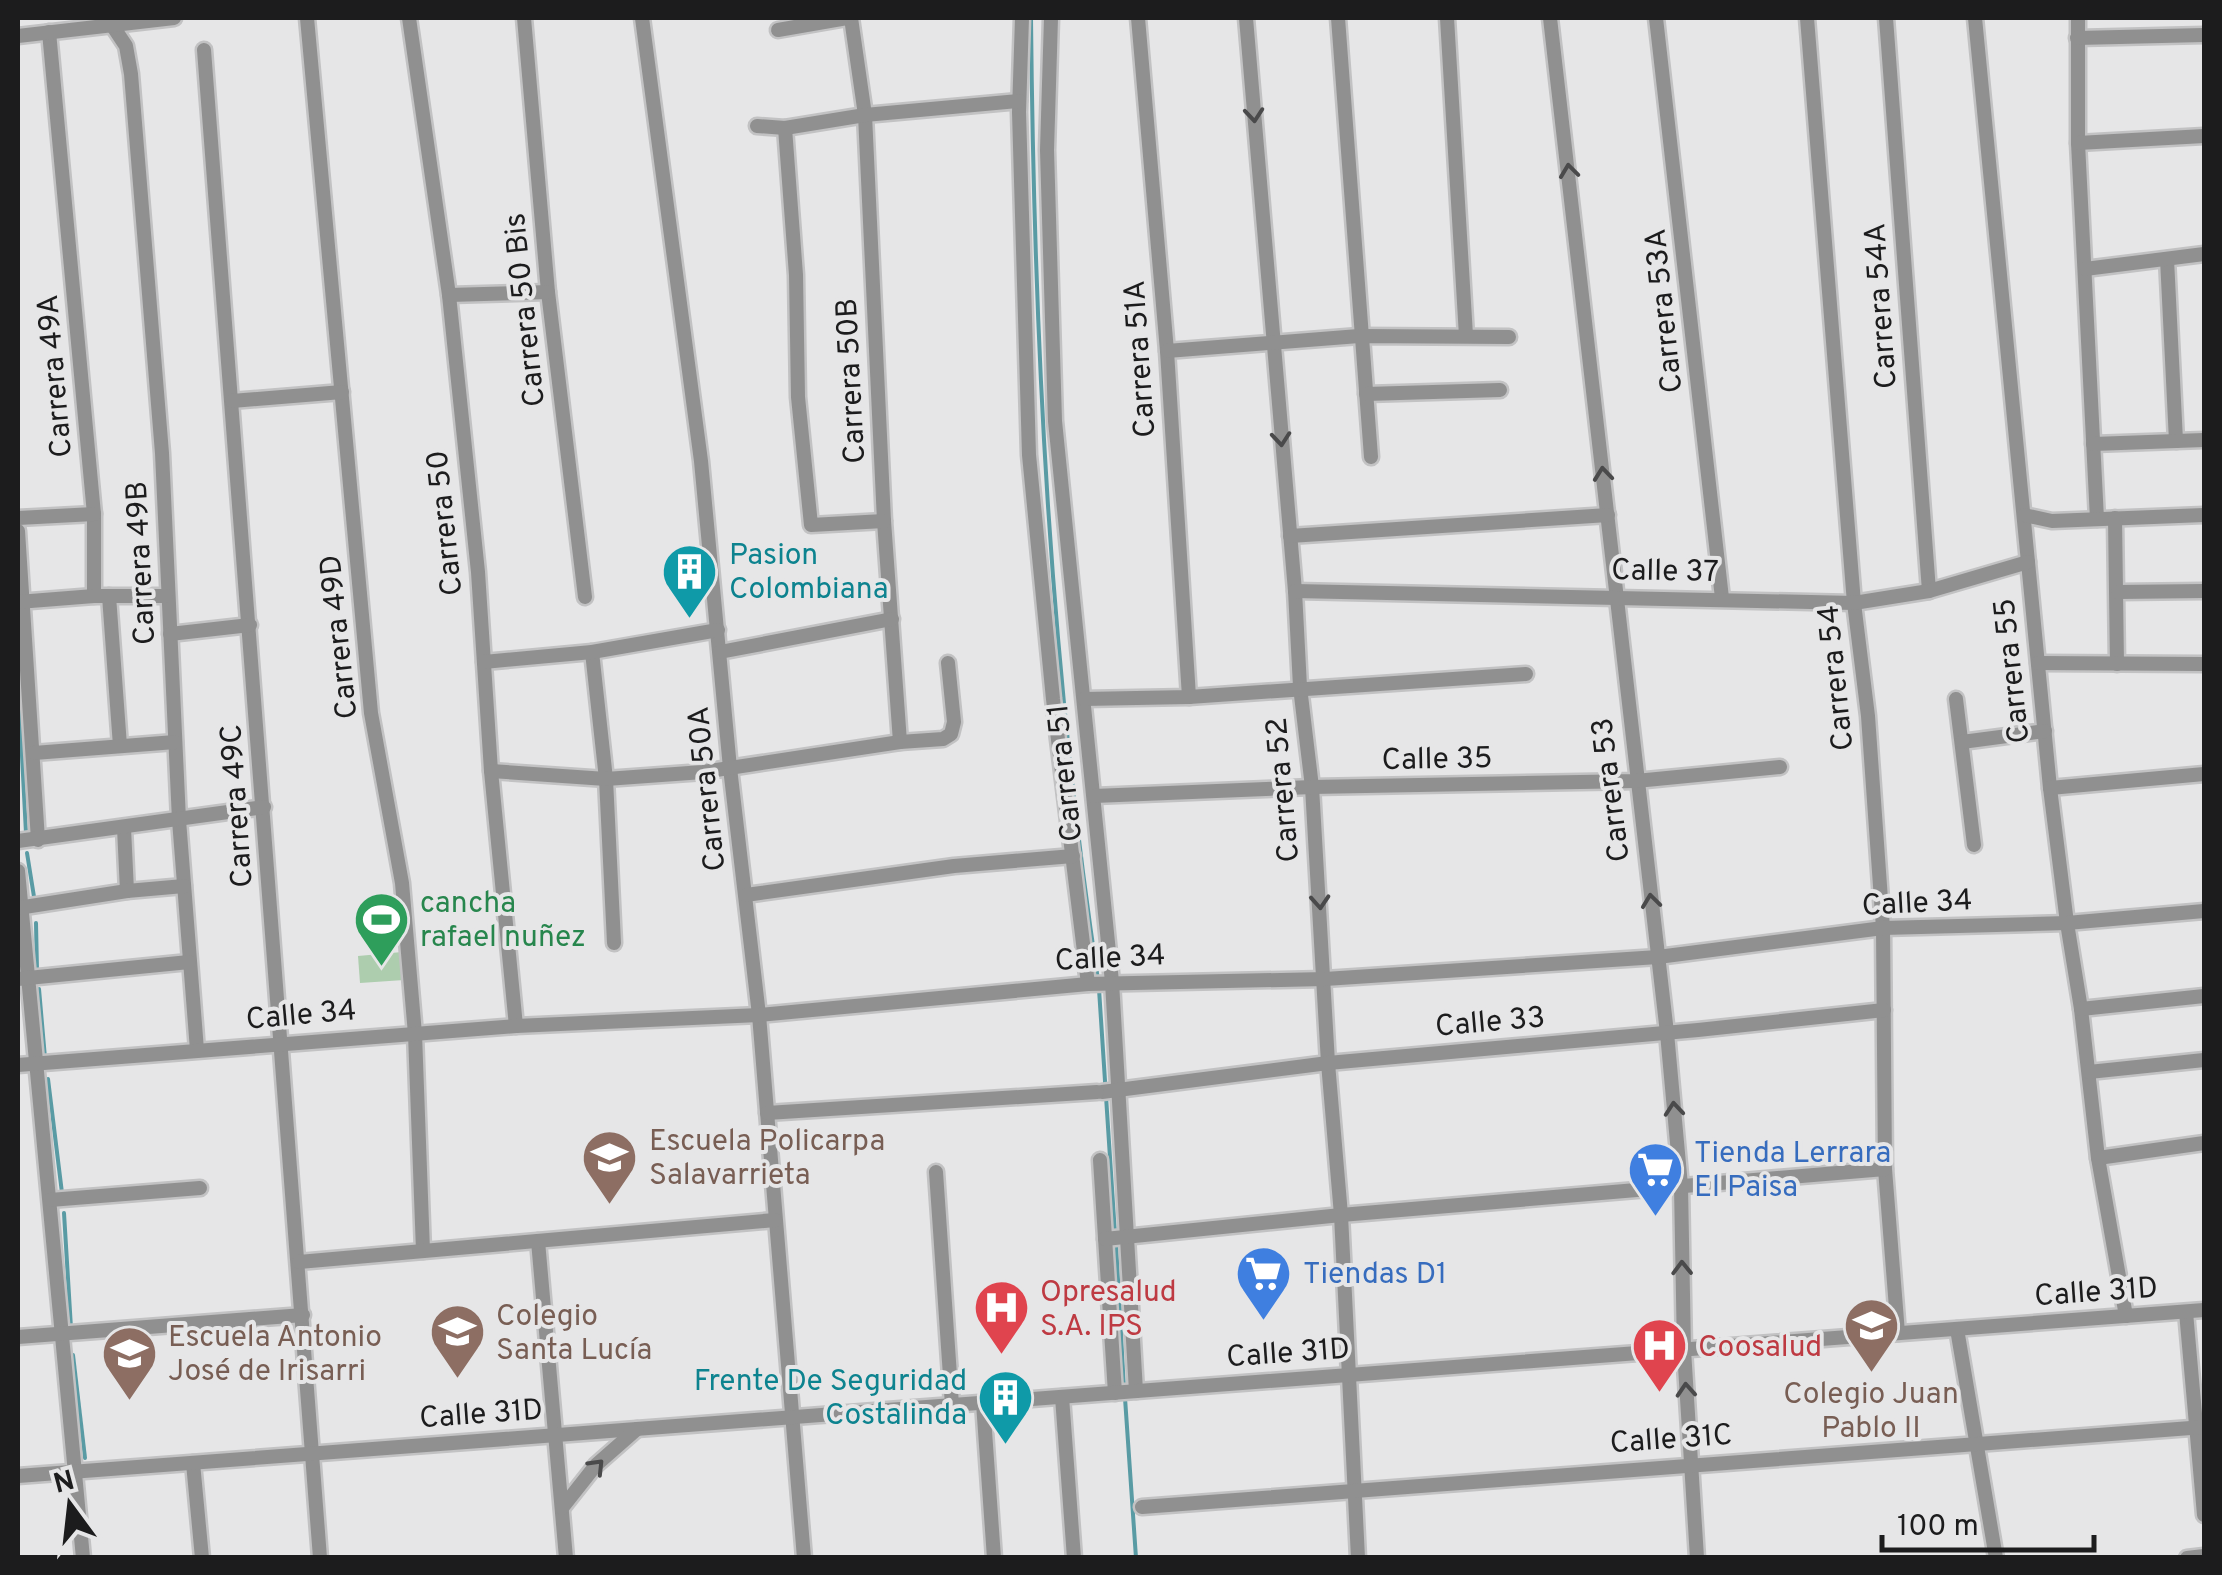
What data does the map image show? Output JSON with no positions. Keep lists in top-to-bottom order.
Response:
{
  "streets": {
    "street": [
      "Carrera 54A",
      "Carrera 50 Bis",
      "Carrera 53A",
      "Carrera 51A",
      "Carrera 49A",
      "Carrera 50B",
      "Carrera 50",
      "Carrera 49B",
      "Calle 37",
      "Carrera 49D",
      "Carrera 55",
      "Carrera 54",
      "Calle 35",
      "Carrera 51",
      "Carrera 50A",
      "Carrera 52",
      "Carrera 53",
      "Carrera 49C",
      "Calle 34",
      "Calle 33",
      "Calle 31D",
      "Calle 31C"
    ]
  },
  "crossings": [
    ["Carrera 54A", "Calle 37"],
    ["Carrera 53A", "Calle 37"],
    ["Carrera 50", "Calle 34"],
    ["Carrera 49B", "Calle 34"],
    ["Calle 37", "Carrera 55"],
    ["Calle 37", "Carrera 54"],
    ["Calle 37", "Carrera 52"],
    ["Calle 37", "Carrera 53"],
    ["Carrera 49D", "Calle 34"],
    ["Carrera 55", "Calle 34"],
    ["Carrera 55", "Calle 31D"],
    ["Carrera 54", "Calle 34"],
    ["Carrera 54", "Calle 33"],
    ["Carrera 54", "Calle 31D"],
    ["Calle 35", "Carrera 51"],
    ["Calle 35", "Carrera 52"],
    ["Calle 35", "Carrera 53"],
    ["Carrera 51", "Calle 34"],
    ["Carrera 51", "Calle 33"],
    ["Carrera 51", "Calle 31D"],
    ["Carrera 50A", "Calle 34"],
    ["Carrera 50A", "Calle 33"],
    ["Carrera 50A", "Calle 31D"],
    ["Carrera 52", "Calle 34"],
    ["Carrera 52", "Calle 33"],
    ["Carrera 52", "Calle 31D"],
    ["Carrera 52", "Calle 31C"],
    ["Carrera 53", "Calle 34"],
    ["Carrera 53", "Calle 33"],
    ["Carrera 53", "Calle 31D"],
    ["Carrera 53", "Calle 31C"],
    ["Carrera 49C", "Calle 34"],
    ["Carrera 49C", "Calle 31D"]
  ],
  "one_way": ["Carrera 53"],
  "places": {
    "building": ["Pasion Colombiana", "Frente De Seguridad Costalinda"],
    "sports": ["cancha rafael nuñez"],
    "school or university": [
      "Escuela Policarpa Salavarrieta",
      "Colegio Juan Pablo II",
      "Colegio Santa Lucía",
      "Escuela Antonio José de Irisarri"
    ],
    "supermarket": ["Tienda Lerrara El Paisa", "Tiendas D1"],
    "hospital": ["Opresalud S.A. IPS", "Coosalud"]
  },
  "scale_bar": "100 m",
  "north": "top"
}
